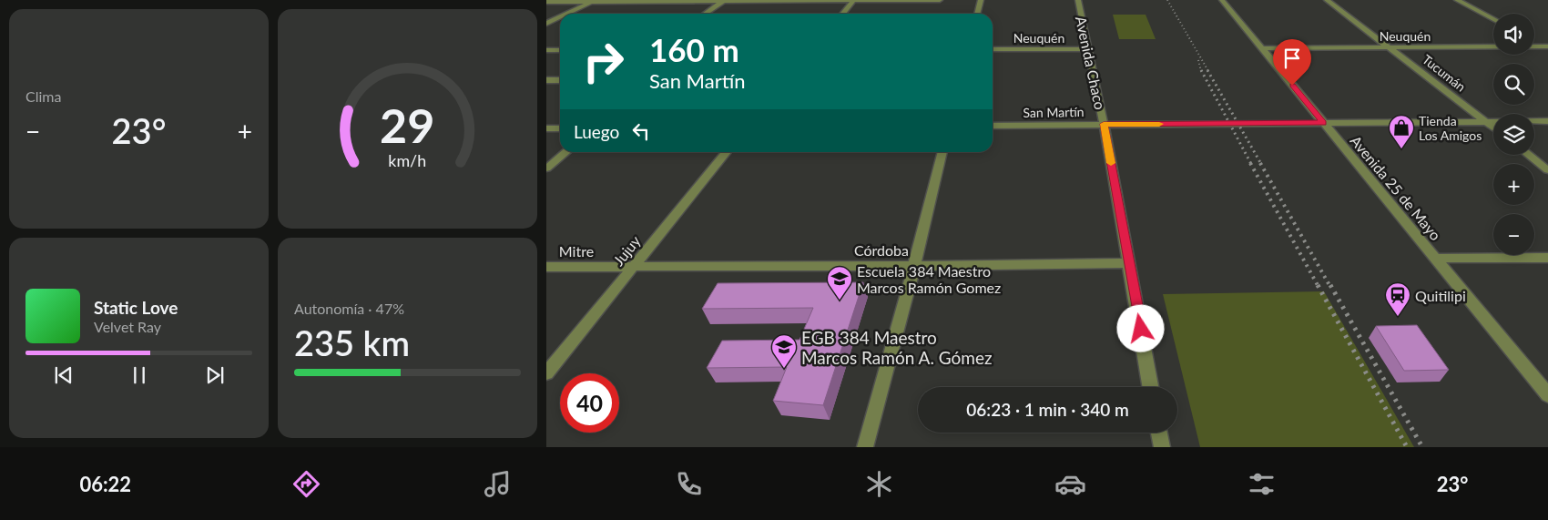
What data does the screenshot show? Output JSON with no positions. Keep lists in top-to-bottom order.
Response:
{
  "streets": {
    "street": [
      "Neuquén",
      "Avenida Chaco",
      "Tucumán",
      "San Martín",
      "Avenida 25 de Mayo",
      "Córdoba",
      "Mitre",
      "Jujuy"
    ]
  },
  "crossings": [
    ["Neuquén", "Avenida Chaco"],
    ["Neuquén", "Tucumán"],
    ["Neuquén", "Avenida 25 de Mayo"],
    ["Avenida Chaco", "San Martín"],
    ["Avenida Chaco", "Córdoba"],
    ["Tucumán", "San Martín"],
    ["San Martín", "Avenida 25 de Mayo"],
    ["Córdoba", "Mitre"],
    ["Córdoba", "Jujuy"],
    ["Mitre", "Jujuy"]
  ],
  "places": {
    "shop": ["Tienda Los Amigos"],
    "school or university": ["Escuela 384 Maestro Marcos Ramón Gomez", "EGB 384 Maestro Marcos Ramón A. Gómez"],
    "station": ["Quitilipi"]
  },
  "page": {
    "tile": [
      "Clima",
      ["Autonomía · 47%", "235 km"]
    ],
    "map_buttons": ["+", "−"],
    "turn": ["160 m", "San Martín"],
    "then": "Luego",
    "heat": ["−", "23°", "+"],
    "song": ["Static Love", "Velvet Ray"],
    "limit": "40",
    "trip": "06:23 · 1 min · 340 m",
    "tabs": ["06:22", "23°"],
    "gauge": ["29", "km/h"]
  }
}
